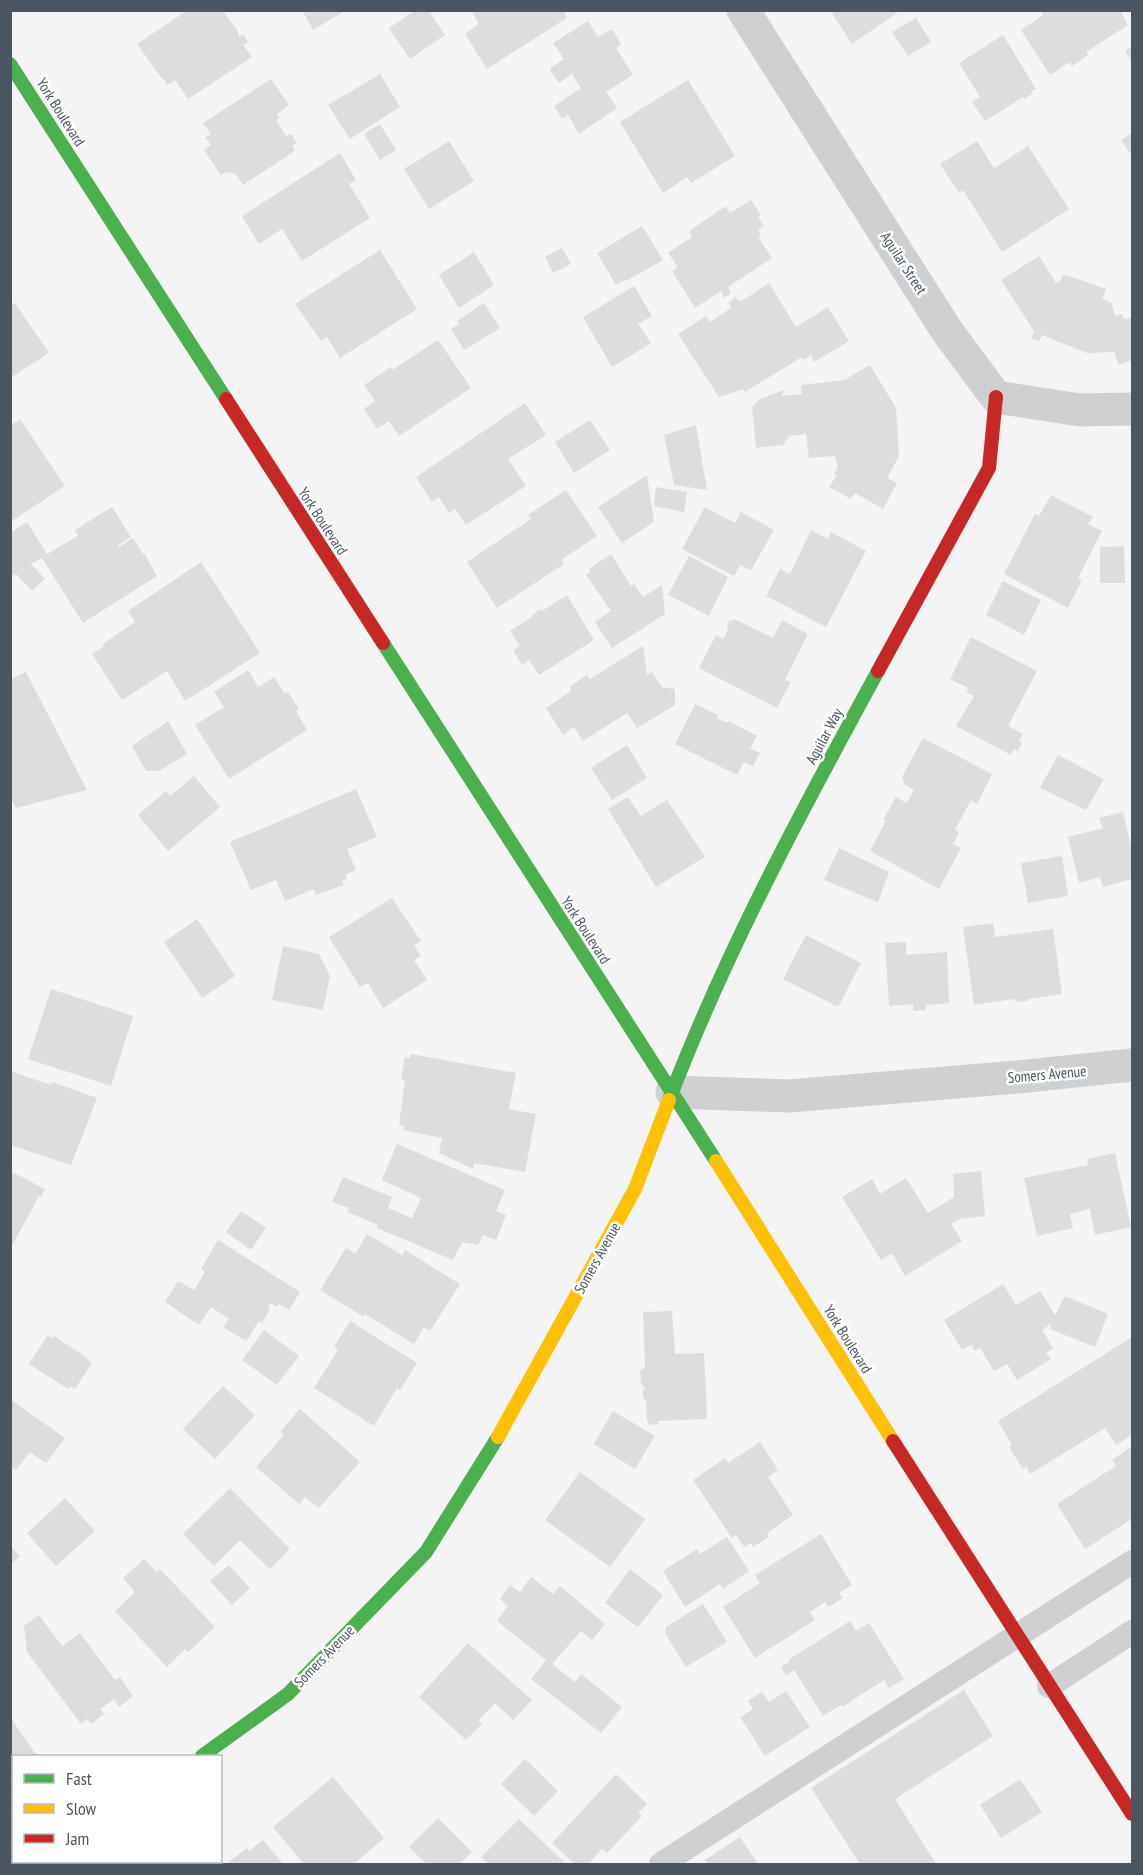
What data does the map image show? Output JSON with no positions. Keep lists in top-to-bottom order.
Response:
{
  "streets": {
    "street": [
      "York Boulevard",
      "Aguilar Street",
      "Aguilar Way",
      "Somers Avenue"
    ]
  },
  "crossings": [
    ["York Boulevard", "Aguilar Way"],
    ["York Boulevard", "Somers Avenue"],
    ["Aguilar Street", "Aguilar Way"],
    ["Aguilar Way", "Somers Avenue"]
  ],
  "legend": ["Fast", "Slow", "Jam"]
}
